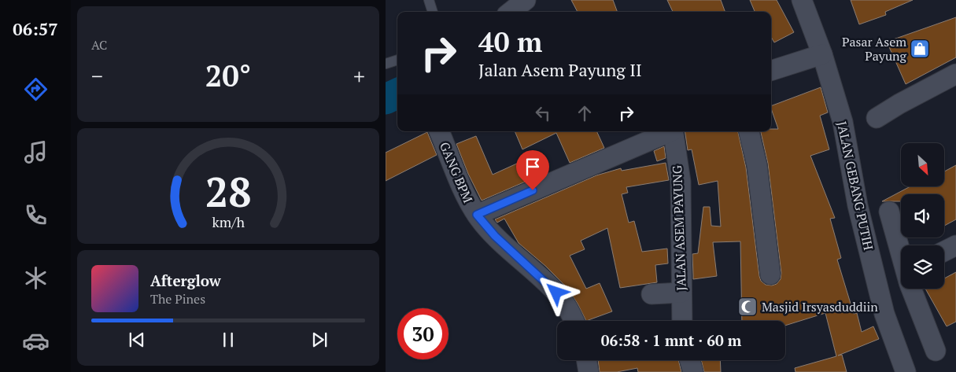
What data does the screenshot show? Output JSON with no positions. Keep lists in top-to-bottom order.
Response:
{
  "streets": {
    "street": ["GANG BPM", "JALAN GEBANG PUTIH", "JALAN ASEM PAYUNG"]
  },
  "places": {
    "shop": ["Pasar Asem Payung"],
    "mosque": ["Masjid Irsyasduddiin"]
  },
  "north": "bottom right",
  "page": {
    "tabs": "06:57",
    "tile": "AC",
    "turn": ["40 m", "Jalan Asem Payung II"],
    "heat": ["−", "20°", "+"],
    "song": ["Afterglow", "The Pines"],
    "limit": "30",
    "trip": "06:58 · 1 mnt · 60 m",
    "gauge": ["28", "km/h"]
  }
}
